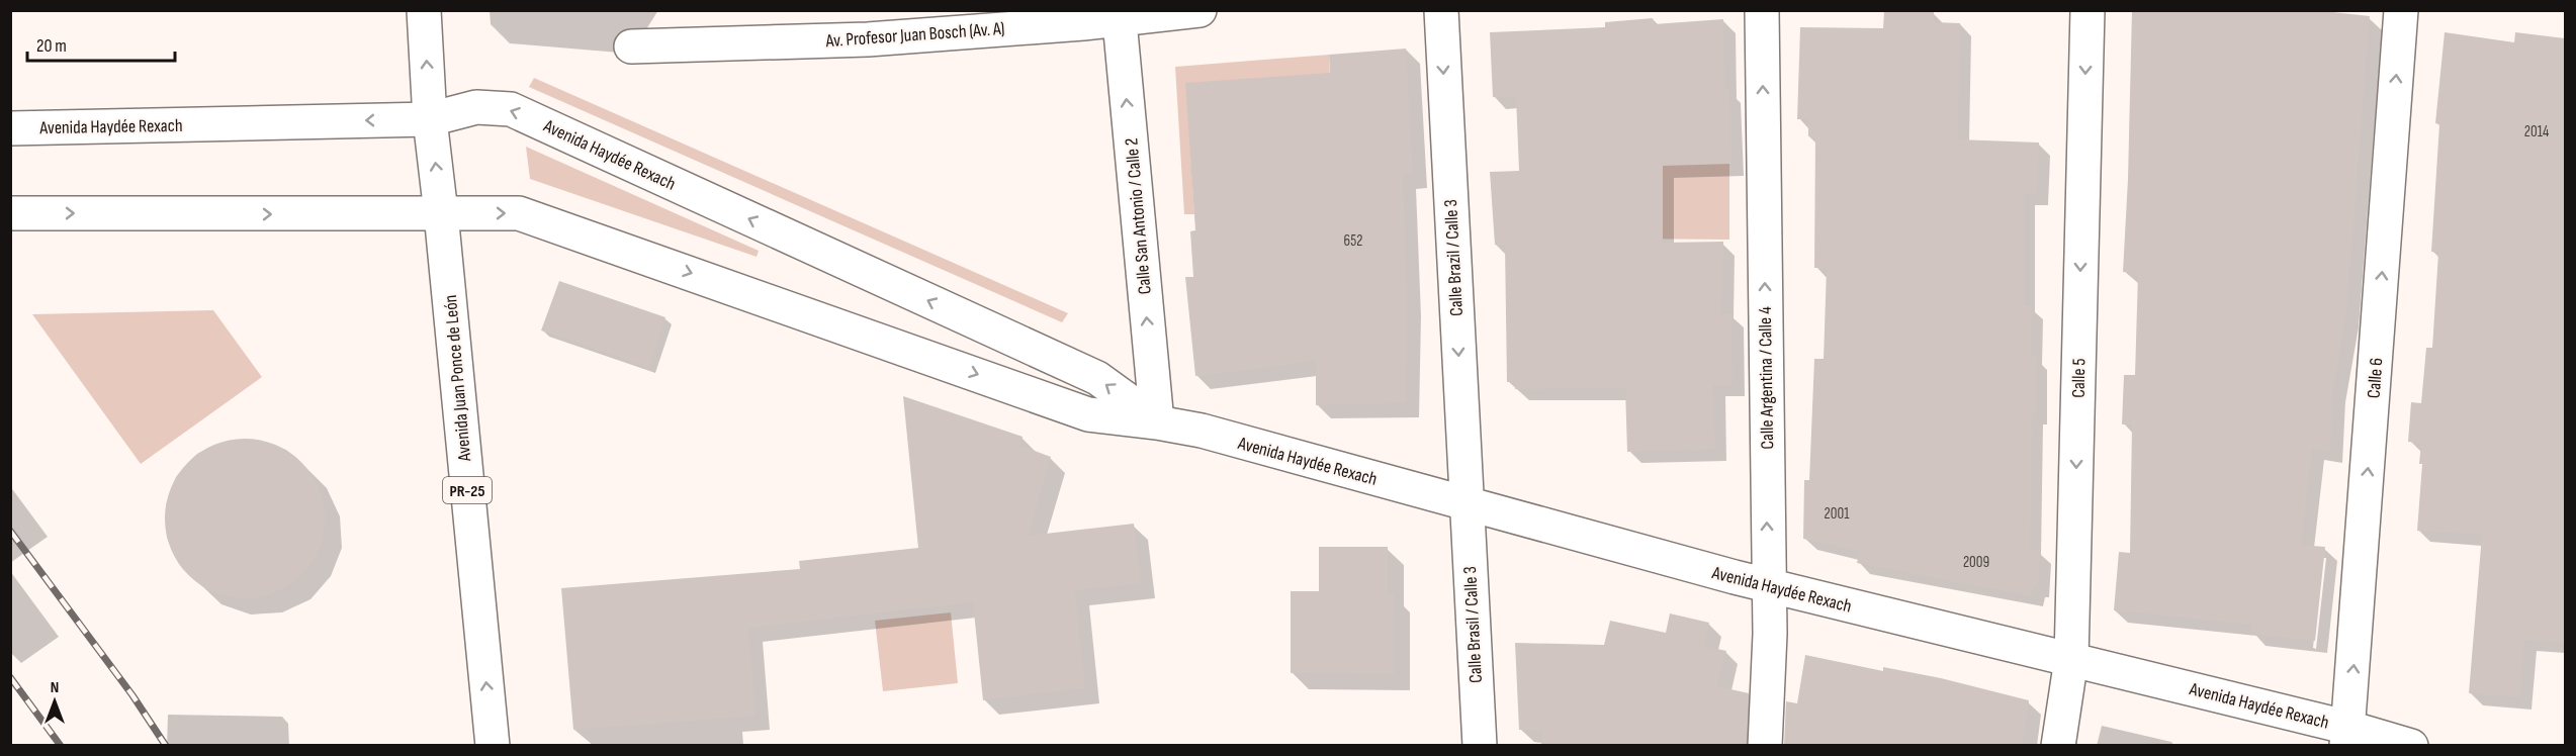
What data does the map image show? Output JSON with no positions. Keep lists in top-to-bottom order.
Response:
{
  "streets": {
    "street": [
      "Av. Profesor Juan Bosch (Av. A)",
      "Avenida Haydée Rexach",
      "Calle San Antonio / Calle 2",
      "Calle Brazil / Calle 3",
      "Avenida Juan Ponce de León",
      "Calle Argentina / Calle 4",
      "Calle 5",
      "Calle 6",
      "PR-25",
      "Calle Brasil / Calle 3"
    ]
  },
  "crossings": [
    ["Av. Profesor Juan Bosch (Av. A)", "Calle San Antonio / Calle 2"],
    ["Avenida Haydée Rexach", "Calle San Antonio / Calle 2"],
    ["Avenida Haydée Rexach", "Calle Brazil / Calle 3"],
    ["Avenida Haydée Rexach", "Avenida Juan Ponce de León"],
    ["Avenida Haydée Rexach", "Calle Argentina / Calle 4"],
    ["Avenida Haydée Rexach", "Calle 5"],
    ["Avenida Haydée Rexach", "Calle 6"],
    ["Avenida Haydée Rexach", "Calle Brasil / Calle 3"],
    ["Calle Brazil / Calle 3", "Calle Brasil / Calle 3"]
  ],
  "one_way": [
    "Calle San Antonio / Calle 2",
    "Calle Brazil / Calle 3",
    "Avenida Juan Ponce de León",
    "Calle Argentina / Calle 4",
    "Calle 5",
    "Calle 6"
  ],
  "house_numbers": [
    "2014",
    "652",
    "2001",
    "2009"
  ],
  "scale_bar": "20 m",
  "north": "top"
}
